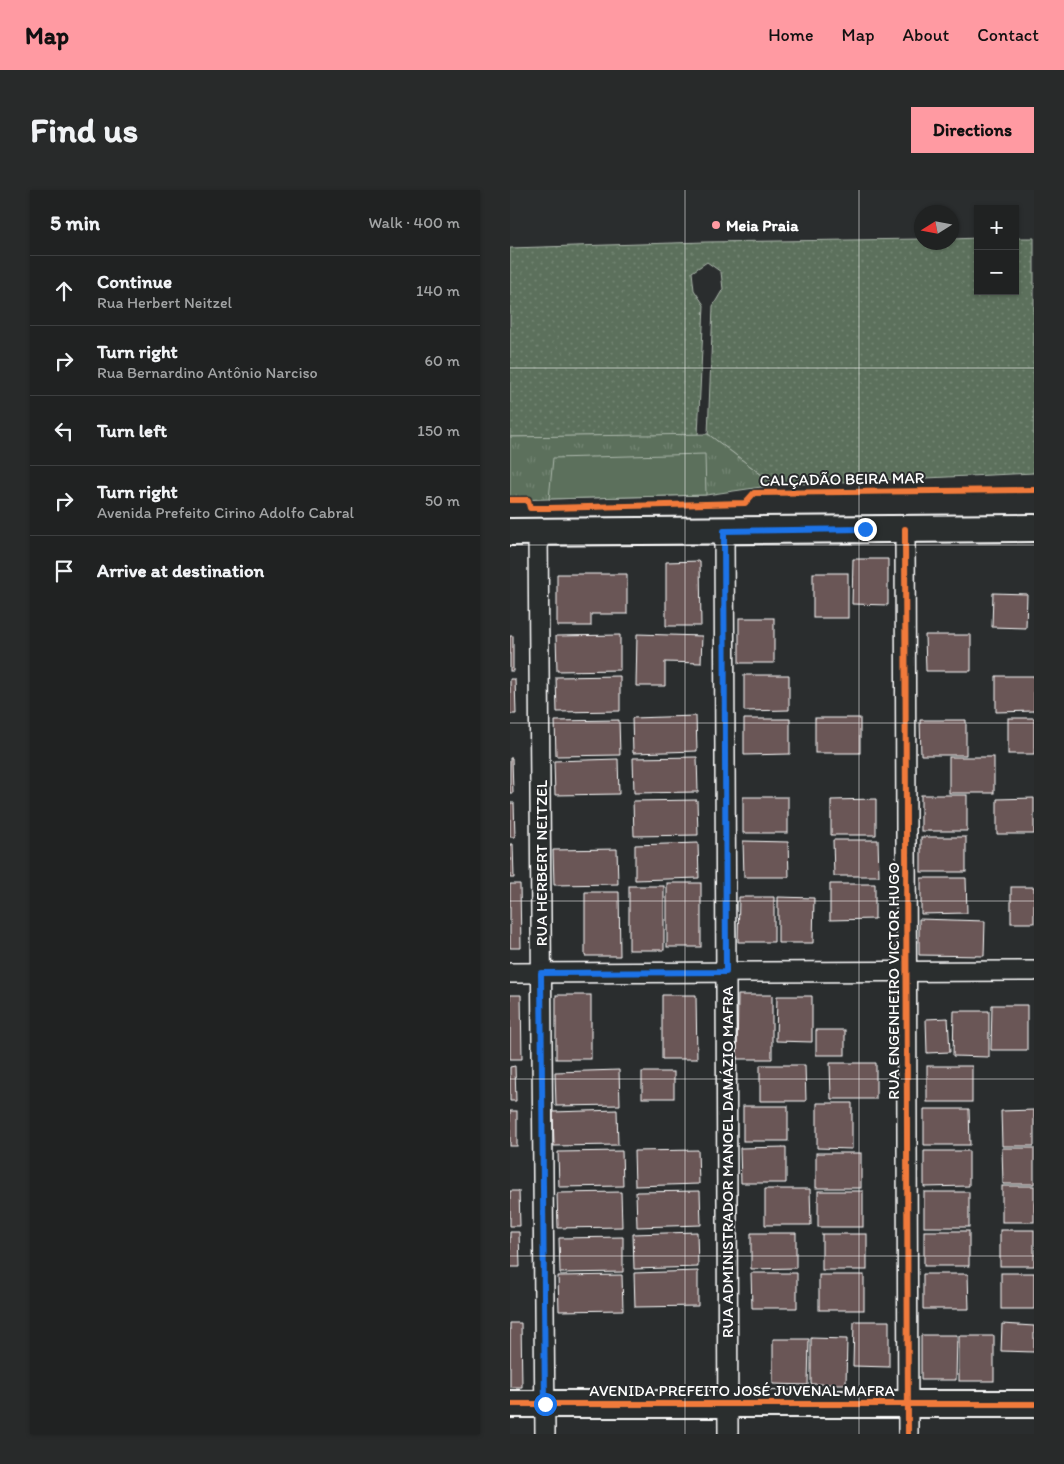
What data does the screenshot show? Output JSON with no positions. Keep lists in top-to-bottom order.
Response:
{
  "streets": {
    "main road": ["AVENIDA PREFEITO JOSÉ JUVENAL MAFRA"],
    "street": ["RUA HERBERT NEITZEL", "RUA ENGENHEIRO VICTOR HUGO", "RUA ADMINISTRADOR MANOEL DAMÁZIO MAFRA"],
    "cycle path": ["CALÇADÃO BEIRA MAR"]
  },
  "crossings": [
    ["RUA HERBERT NEITZEL", "AVENIDA PREFEITO JOSÉ JUVENAL MAFRA"],
    ["RUA ENGENHEIRO VICTOR HUGO", "AVENIDA PREFEITO JOSÉ JUVENAL MAFRA"],
    ["RUA ADMINISTRADOR MANOEL DAMÁZIO MAFRA", "AVENIDA PREFEITO JOSÉ JUVENAL MAFRA"]
  ],
  "places": ["Meia Praia"],
  "north": "left",
  "page": {
    "header": "Map",
    "nav": [
      "Home",
      "Map",
      "About",
      "Contact"
    ],
    "buttons": "Directions",
    "title": "Find us",
    "heading": ["5 min", "Walk · 400 m"],
    "map_buttons": ["+", "−"],
    "list": [
      ["Continue", "Rua Herbert Neitzel", "140 m"],
      ["Turn right", "Rua Bernardino Antônio Narciso", "60 m"],
      ["Turn left", "150 m"],
      ["Turn right", "Avenida Prefeito Cirino Adolfo Cabral", "50 m"],
      "Arrive at destination"
    ]
  }
}
